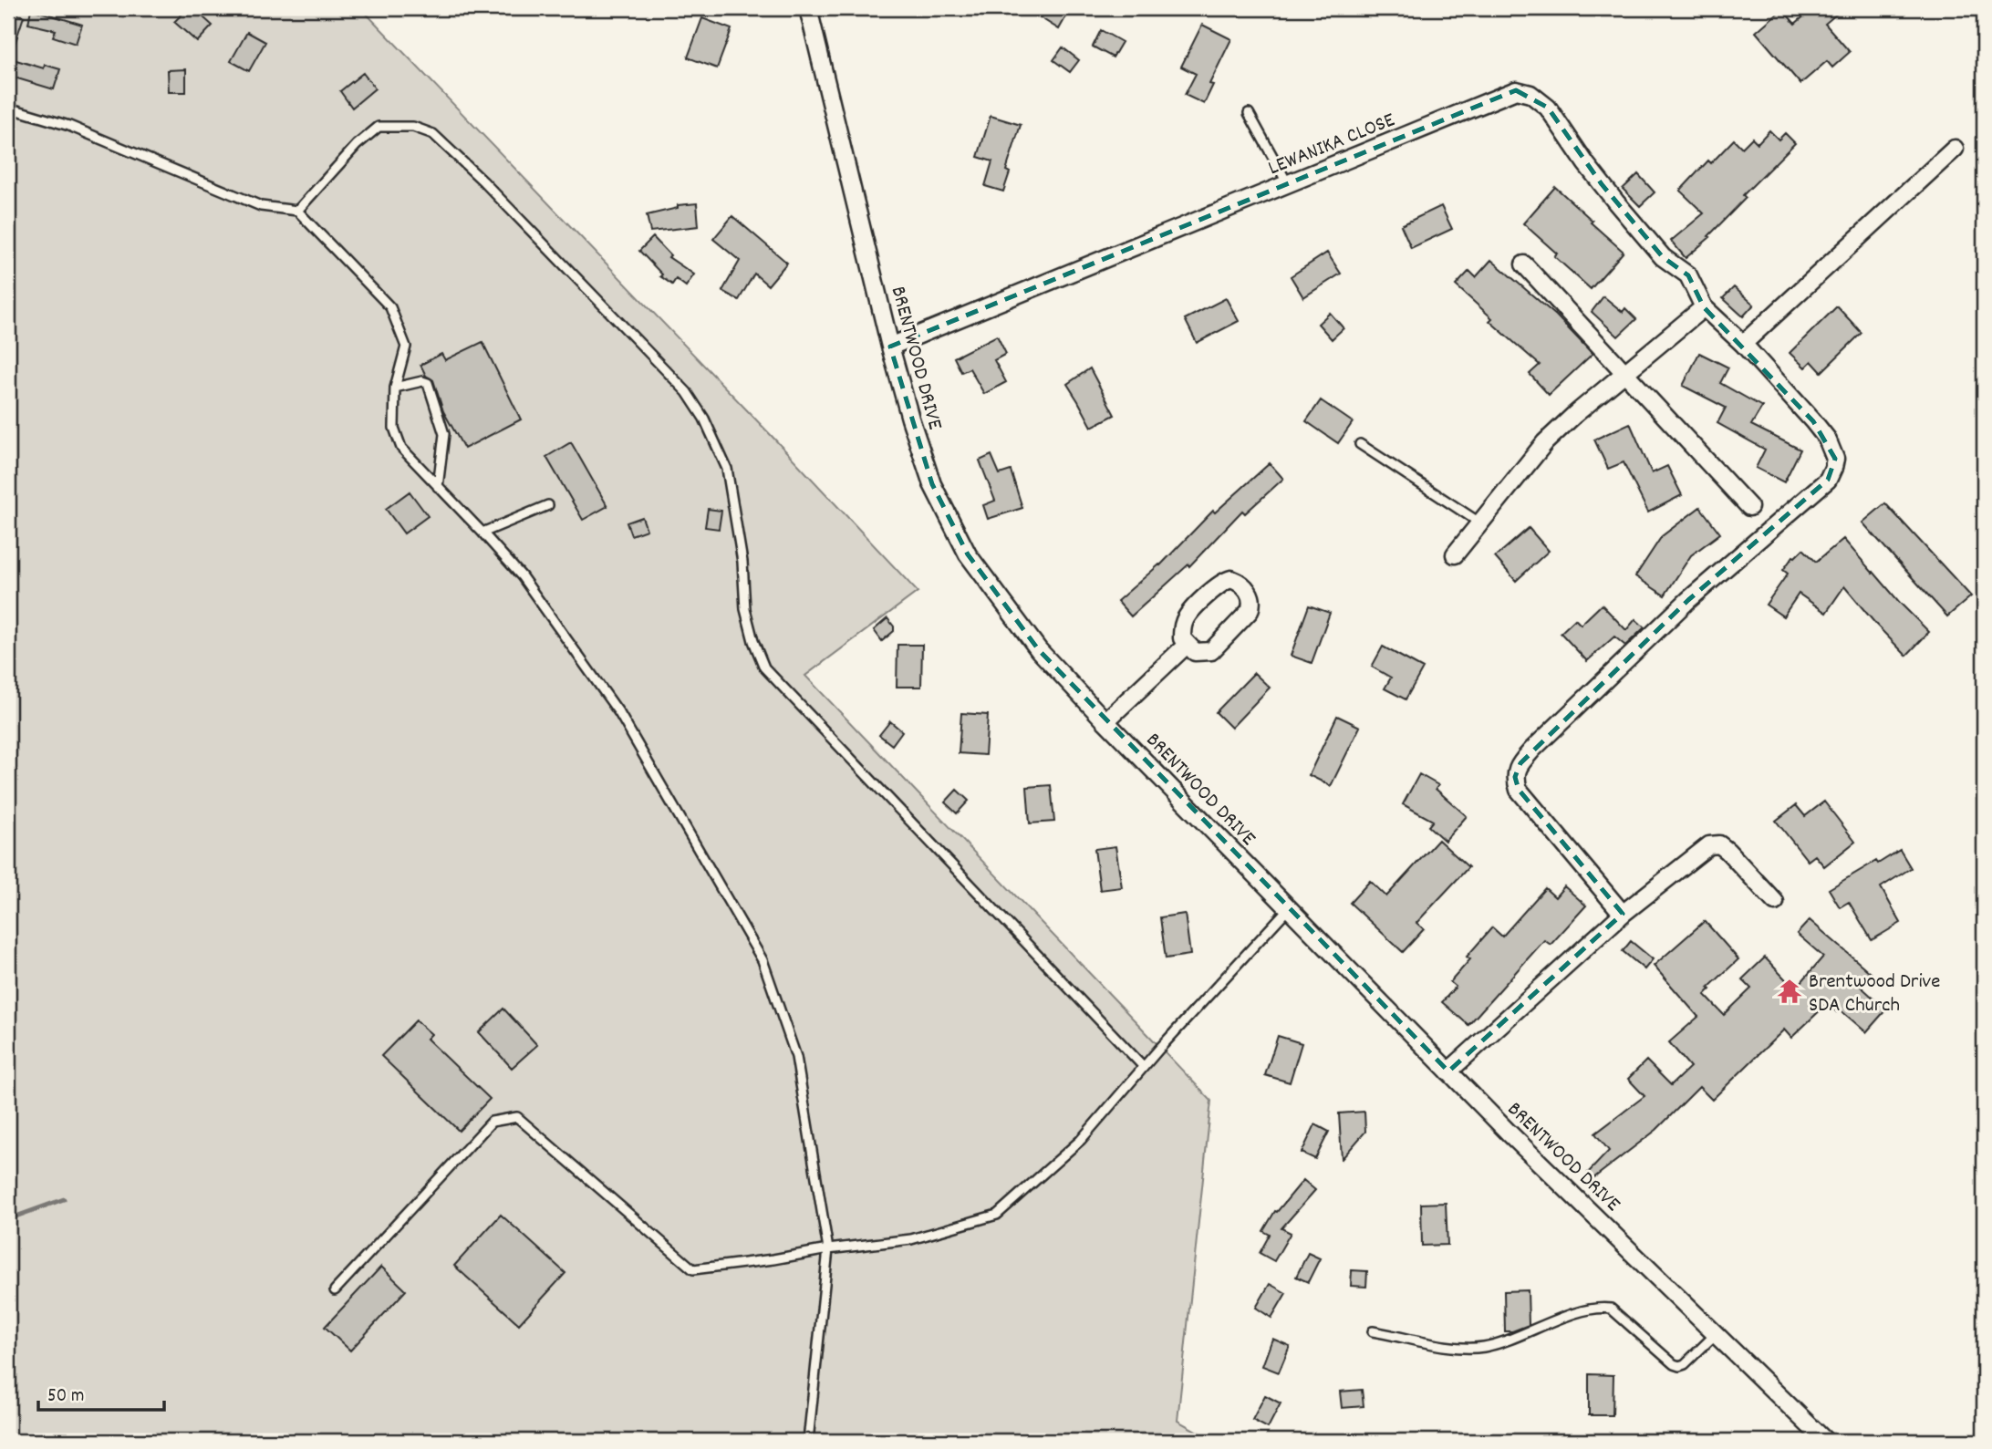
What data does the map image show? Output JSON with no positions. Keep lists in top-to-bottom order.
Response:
{
  "streets": {
    "street": ["LEWANIKA CLOSE", "BRENTWOOD DRIVE"]
  },
  "crossings": [
    ["LEWANIKA CLOSE", "BRENTWOOD DRIVE"]
  ],
  "places": {
    "temple": ["Brentwood Drive SDA Church"]
  },
  "scale_bar": "50 m"
}
